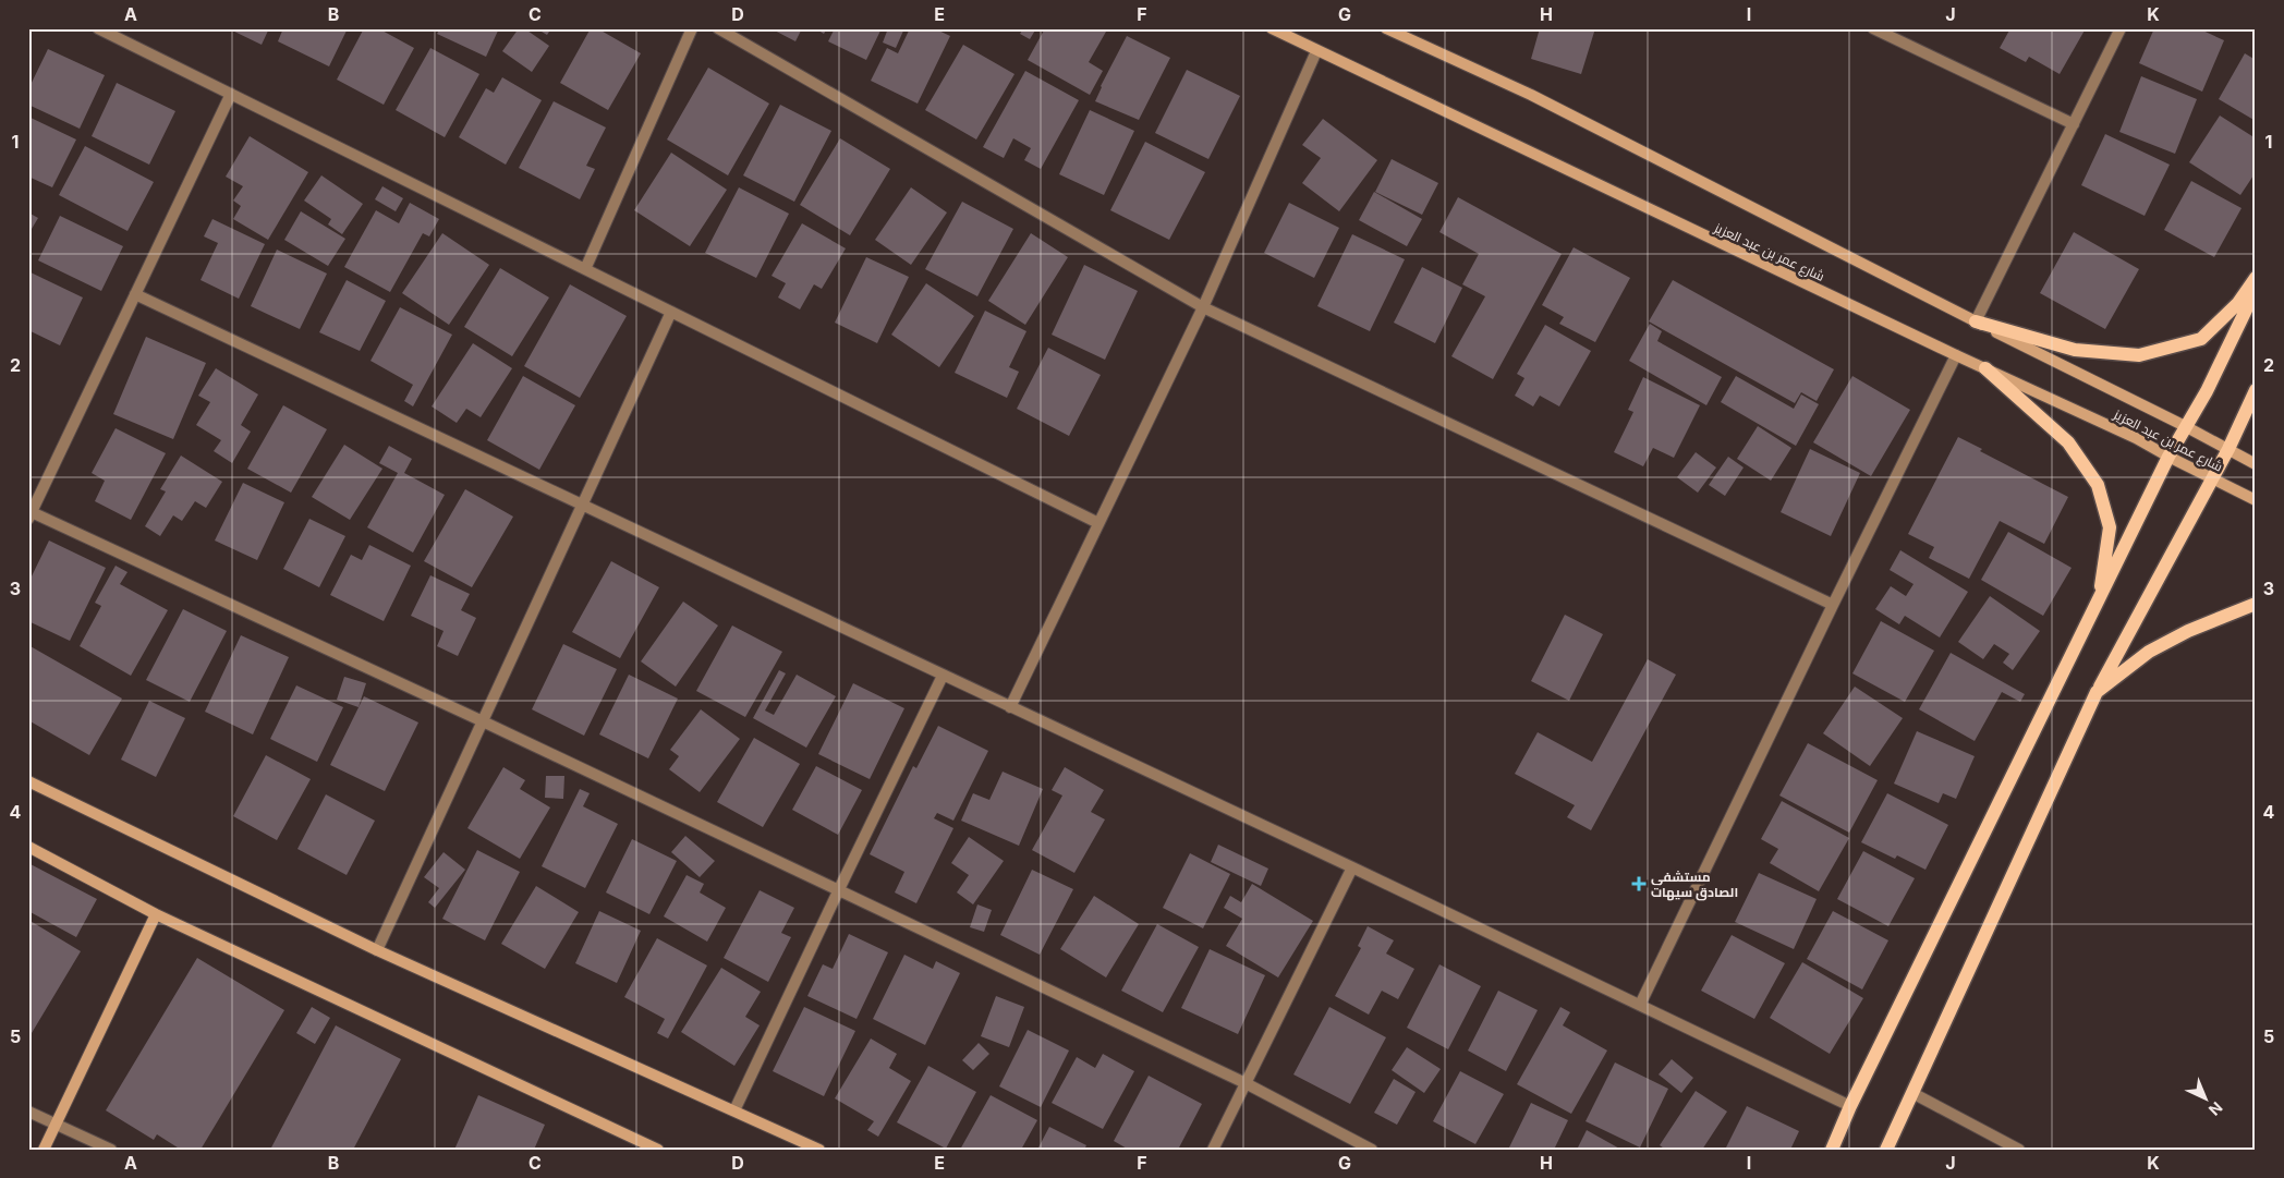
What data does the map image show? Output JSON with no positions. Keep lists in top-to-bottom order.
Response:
{
  "streets": {
    "main road": ["شارع عمر بن عبد العزيز"]
  },
  "places": {
    "health": ["مستشفى الصادق سيهات"]
  },
  "north": "bottom right",
  "grid": {
    "columns": [
      "A",
      "B",
      "C",
      "D",
      "E",
      "F",
      "G",
      "H",
      "I",
      "J",
      "K"
    ],
    "rows": [
      "1",
      "2",
      "3",
      "4",
      "5"
    ]
  }
}
